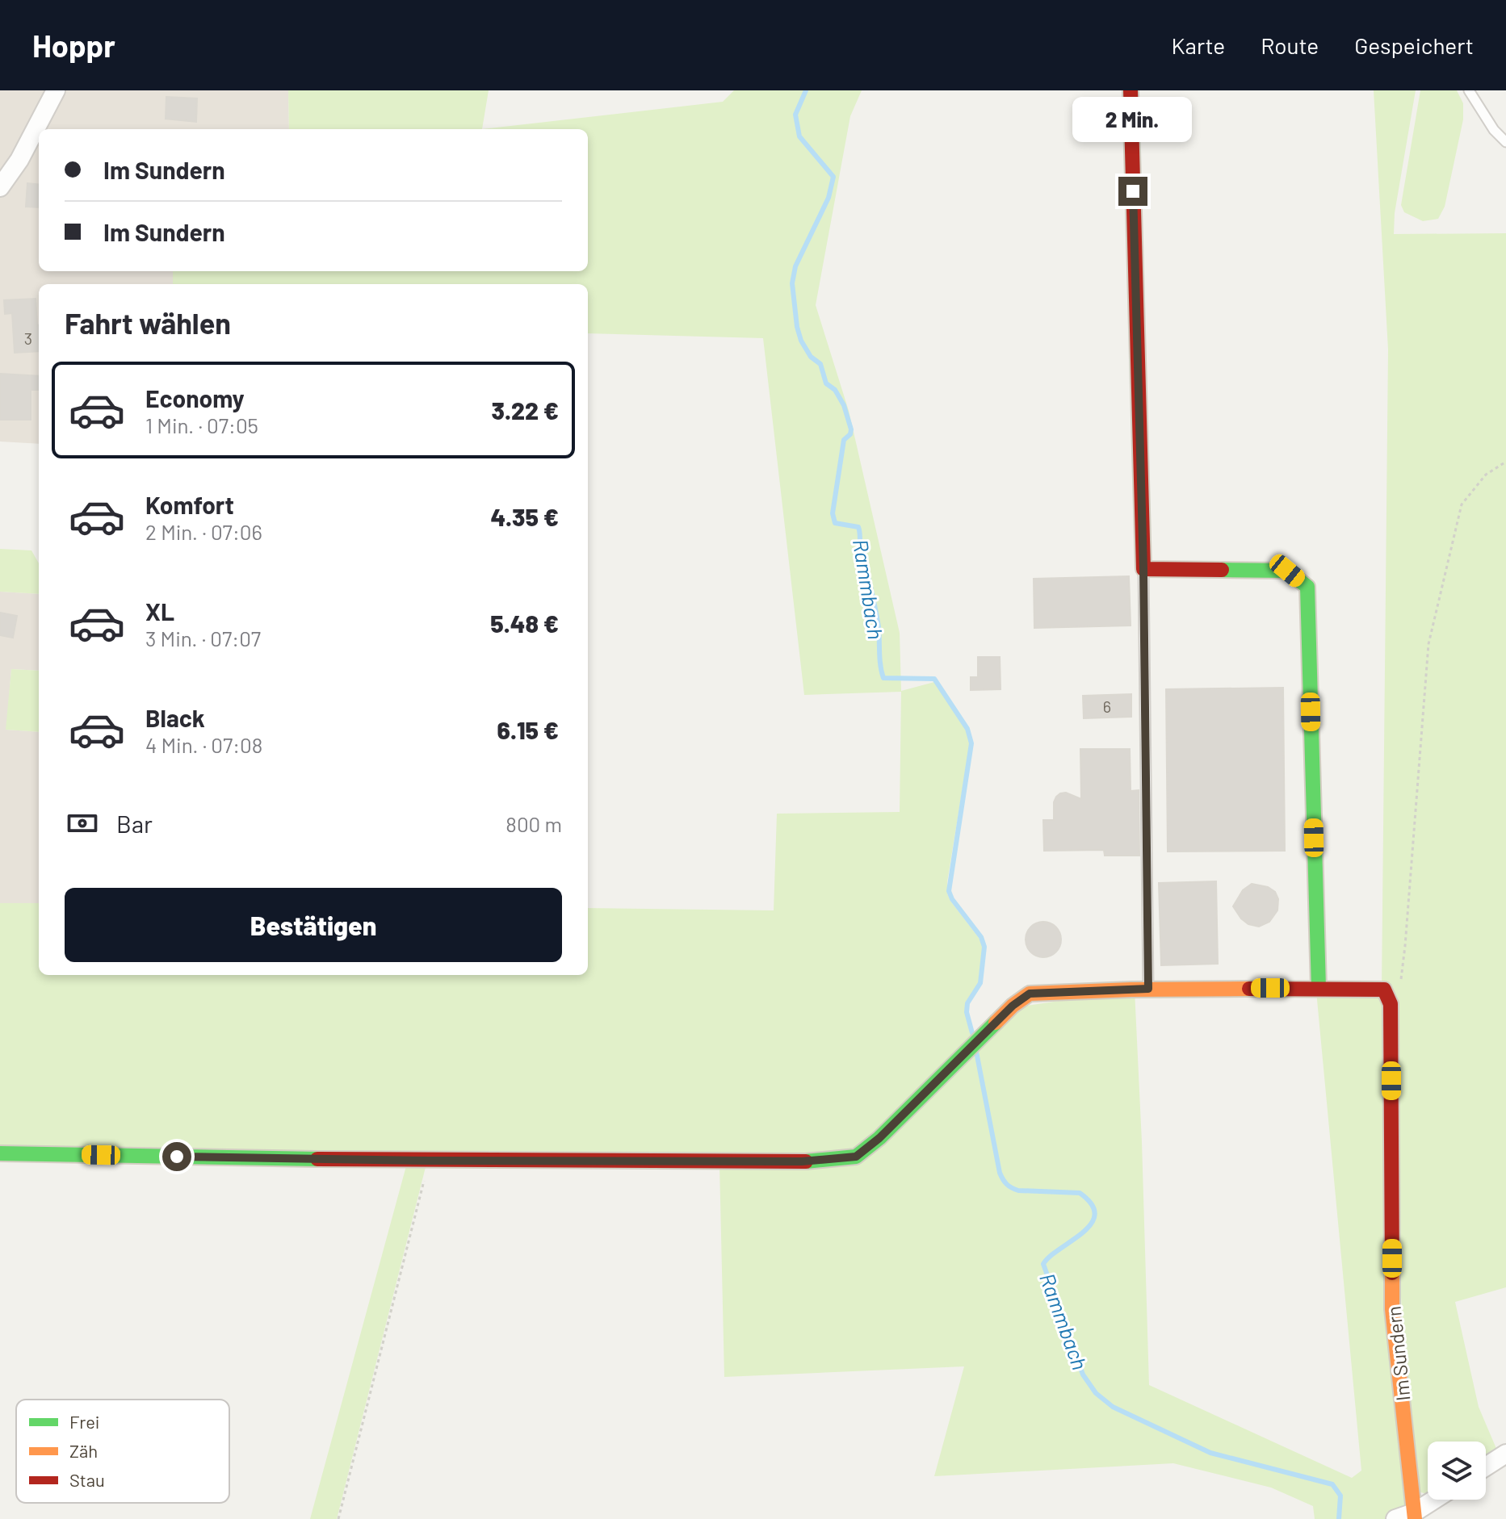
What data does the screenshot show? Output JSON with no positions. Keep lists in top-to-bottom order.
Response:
{
  "streets": {
    "street": ["Im Sundern"]
  },
  "water": ["Rammbach"],
  "house_numbers": ["3", "6"],
  "legend": ["Frei", "Zäh", "Stau"],
  "page": {
    "header": "Hoppr",
    "nav": ["Karte", "Route", "Gespeichert"],
    "bubble": "2 Min.",
    "banner": ["Im Sundern", "Im Sundern"],
    "heading": "Fahrt wählen",
    "list": [
      {
        "name": "Economy",
        "note": "1 Min. · 07:05",
        "value": "3.22 €"
      },
      {
        "name": "Komfort",
        "note": "2 Min. · 07:06",
        "value": "4.35 €"
      },
      {
        "name": "XL",
        "note": "3 Min. · 07:07",
        "value": "5.48 €"
      },
      {
        "name": "Black",
        "note": "4 Min. · 07:08",
        "value": "6.15 €"
      }
    ],
    "pay": ["Bar", "800 m"],
    "buttons": "Bestätigen"
  }
}
